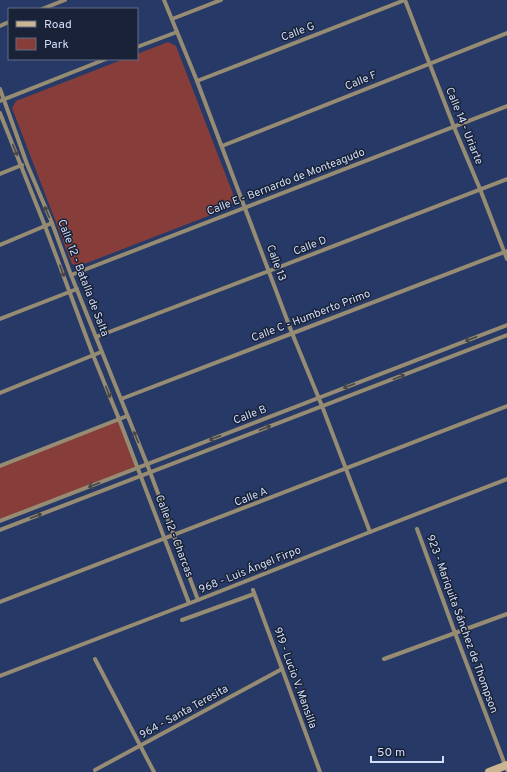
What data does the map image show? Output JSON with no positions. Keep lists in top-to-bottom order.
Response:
{
  "streets": {
    "street": [
      "Calle G",
      "Calle F",
      "Calle 14 - Uriarte",
      "Calle E - Bernardo de Monteagudo",
      "Calle D",
      "Calle 13",
      "Calle 12 - Batalla de Salta",
      "Calle C - Humberto Primo",
      "Calle B",
      "Calle A",
      "Calle 12 - Charcas",
      "968 - Luis Ángel Firpo",
      "923 - Mariquita Sánchez de Thompson",
      "919 - Lucio V. Mansilla",
      "964 - Santa Teresita"
    ]
  },
  "crossings": [
    ["Calle G", "Calle 14 - Uriarte"],
    ["Calle G", "Calle 13"],
    ["Calle F", "Calle 14 - Uriarte"],
    ["Calle F", "Calle 13"],
    ["Calle 14 - Uriarte", "Calle E - Bernardo de Monteagudo"],
    ["Calle 14 - Uriarte", "Calle D"],
    ["Calle 14 - Uriarte", "Calle C - Humberto Primo"],
    ["Calle E - Bernardo de Monteagudo", "Calle 13"],
    ["Calle E - Bernardo de Monteagudo", "Calle 12 - Batalla de Salta"],
    ["Calle D", "Calle 13"],
    ["Calle D", "Calle 12 - Batalla de Salta"],
    ["Calle 13", "Calle C - Humberto Primo"],
    ["Calle 13", "Calle B"],
    ["Calle 13", "Calle A"],
    ["Calle 13", "968 - Luis Ángel Firpo"],
    ["Calle 12 - Batalla de Salta", "Calle C - Humberto Primo"],
    ["Calle 12 - Batalla de Salta", "Calle B"],
    ["Calle 12 - Batalla de Salta", "Calle 12 - Charcas"],
    ["Calle B", "Calle 12 - Charcas"],
    ["Calle A", "Calle 12 - Charcas"],
    ["Calle 12 - Charcas", "968 - Luis Ángel Firpo"],
    ["919 - Lucio V. Mansilla", "964 - Santa Teresita"]
  ],
  "legend": ["Road", "Park"],
  "scale_bar": "50 m"
}
